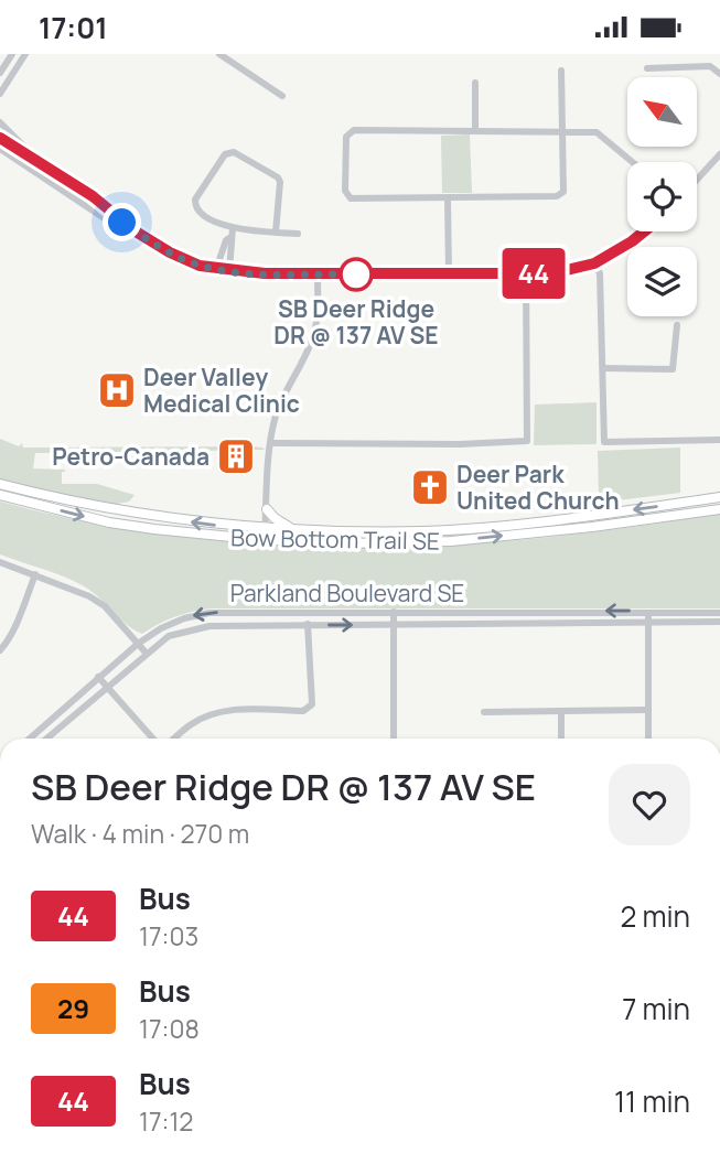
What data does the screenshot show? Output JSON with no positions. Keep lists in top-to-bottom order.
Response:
{
  "streets": {
    "main road": ["Bow Bottom Trail SE"],
    "street": ["Parkland Boulevard SE"]
  },
  "places": {
    "other": ["SB Deer Ridge DR @ 137 AV SE"],
    "hospital": ["Deer Valley Medical Clinic"],
    "building": ["Petro-Canada"],
    "church": ["Deer Park United Church"]
  },
  "lines": ["bus line 44"],
  "north": "top left",
  "page": {
    "status": "17:01",
    "on_map": "44",
    "heading": ["SB Deer Ridge DR @ 137 AV SE", "Walk · 4 min · 270 m"],
    "list": [
      {
        "mark": "44",
        "name": "Bus",
        "note": "17:03",
        "value": "2 min"
      },
      {
        "mark": "29",
        "name": "Bus",
        "note": "17:08",
        "value": "7 min"
      },
      {
        "mark": "44",
        "name": "Bus",
        "note": "17:12",
        "value": "11 min"
      }
    ]
  }
}
